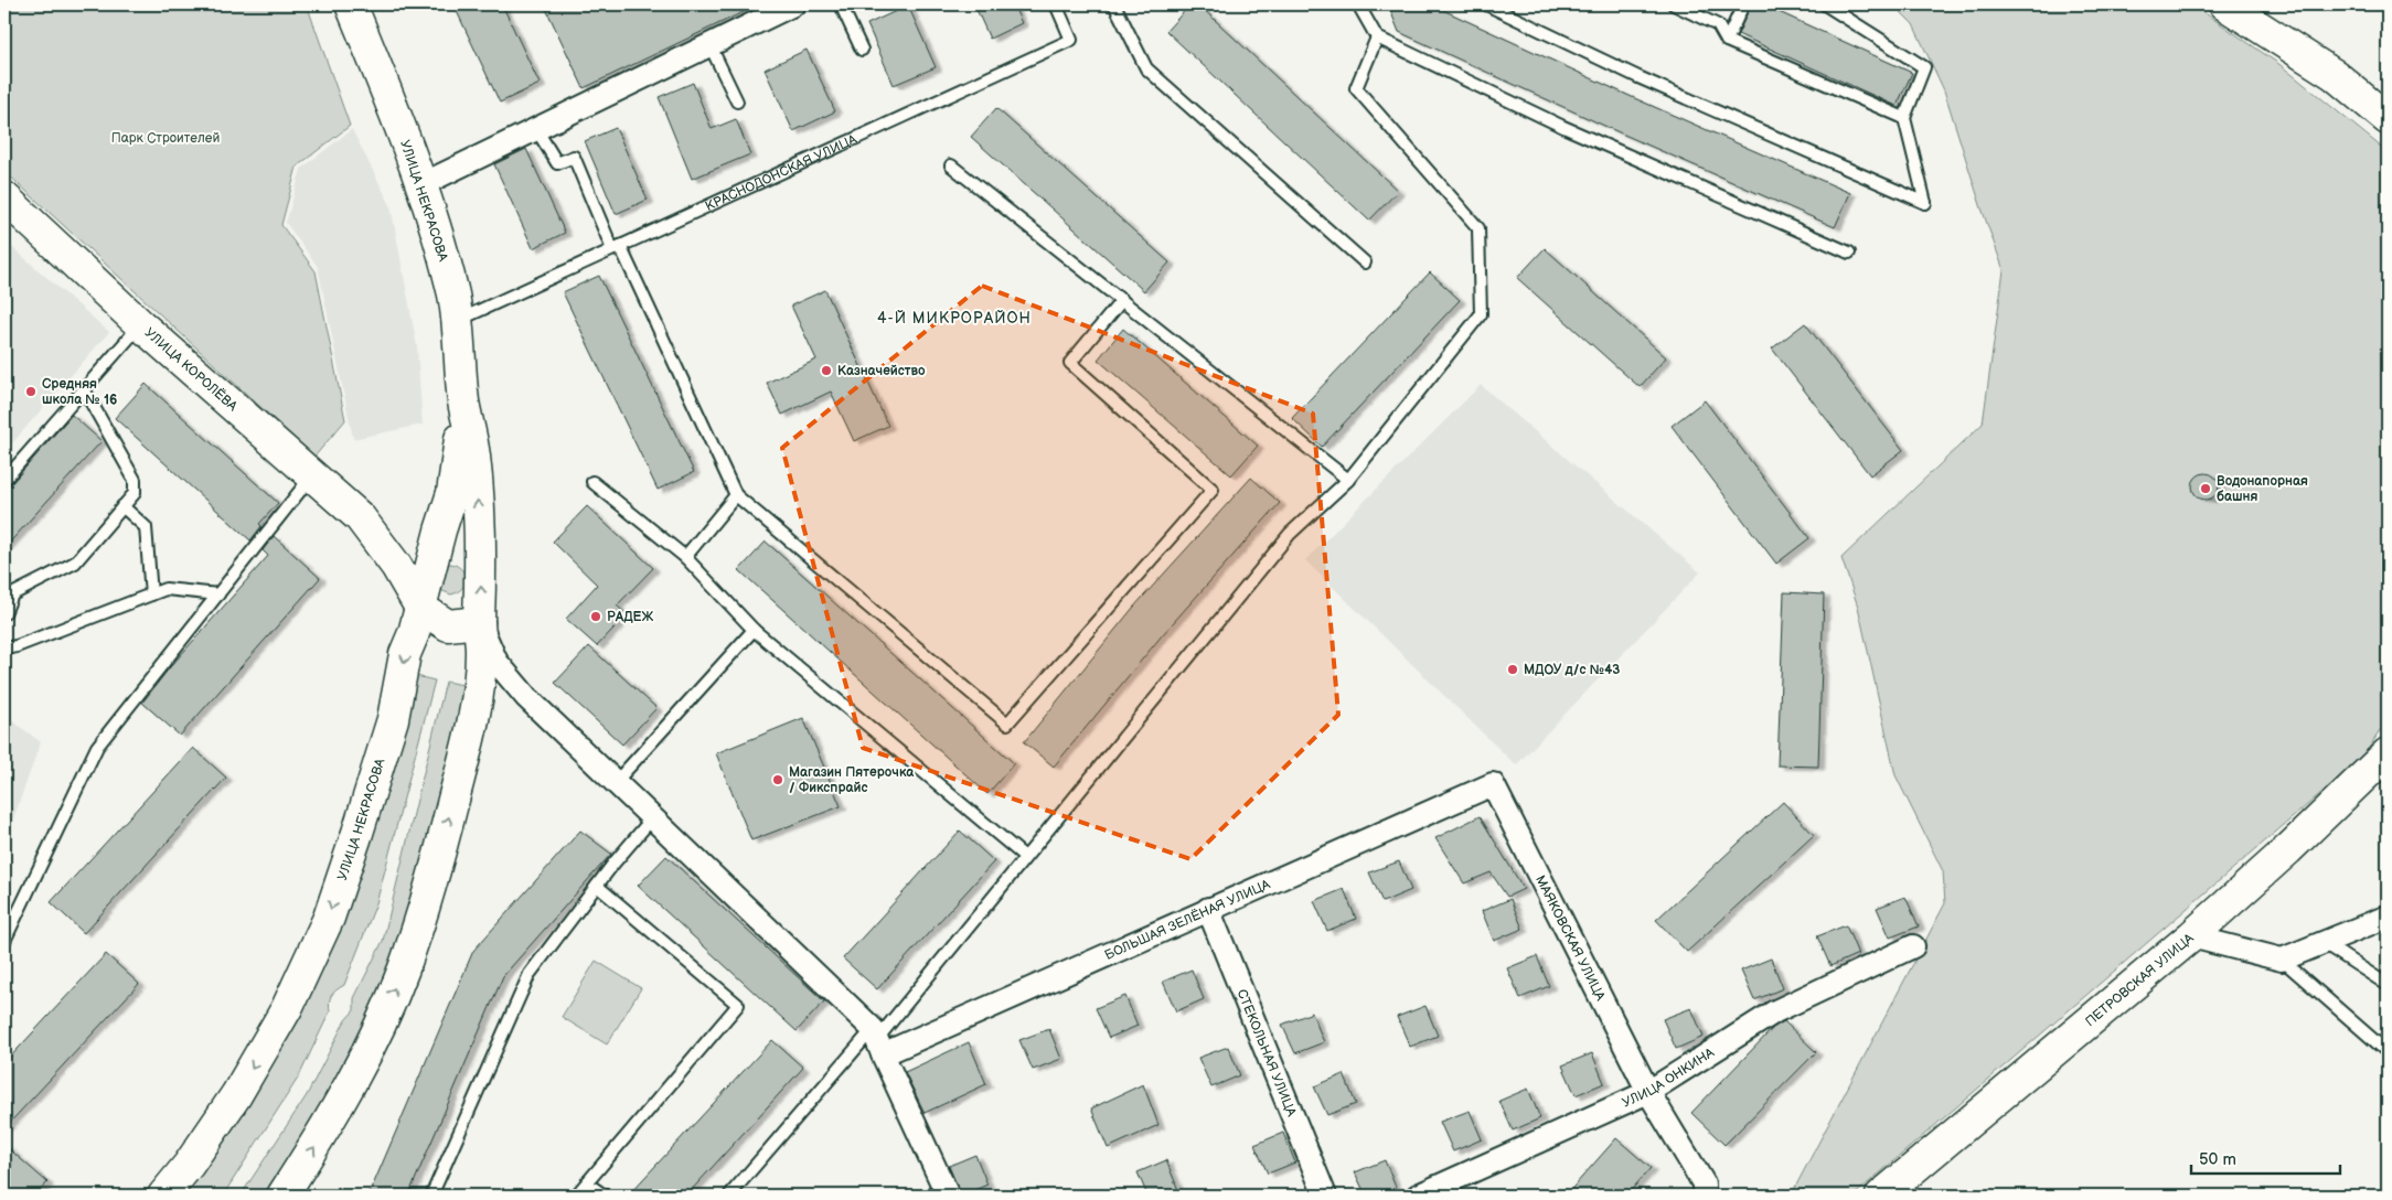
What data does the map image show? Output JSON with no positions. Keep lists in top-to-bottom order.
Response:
{
  "streets": {
    "main road": ["УЛИЦА НЕКРАСОВА", "УЛИЦА КОРОЛЁВА", "ПЕТРОВСКАЯ УЛИЦА"],
    "street": [
      "БОЛЬШАЯ ЗЕЛЁНАЯ УЛИЦА",
      "МАЯКОВСКАЯ УЛИЦА",
      "СТЕКОЛЬНАЯ УЛИЦА",
      "УЛИЦА ОНКИНА"
    ],
    "lane": ["КРАСНОДОНСКАЯ УЛИЦА"]
  },
  "crossings": [
    ["КРАСНОДОНСКАЯ УЛИЦА", "УЛИЦА НЕКРАСОВА"],
    ["УЛИЦА НЕКРАСОВА", "УЛИЦА КОРОЛЁВА"],
    ["БОЛЬШАЯ ЗЕЛЁНАЯ УЛИЦА", "МАЯКОВСКАЯ УЛИЦА"],
    ["БОЛЬШАЯ ЗЕЛЁНАЯ УЛИЦА", "СТЕКОЛЬНАЯ УЛИЦА"],
    ["МАЯКОВСКАЯ УЛИЦА", "УЛИЦА ОНКИНА"]
  ],
  "districts": ["4-Й МИКРОРАЙОН"],
  "parks": ["Парк Строителей"],
  "places": [
    "Казначейство",
    "Средняя школа № 16",
    "Водонапорная башня",
    "РАДЕЖ",
    "МДОУ д/с №43",
    "Магазин Пятерочка / Фикспрайс"
  ],
  "scale_bar": "50 m"
}
